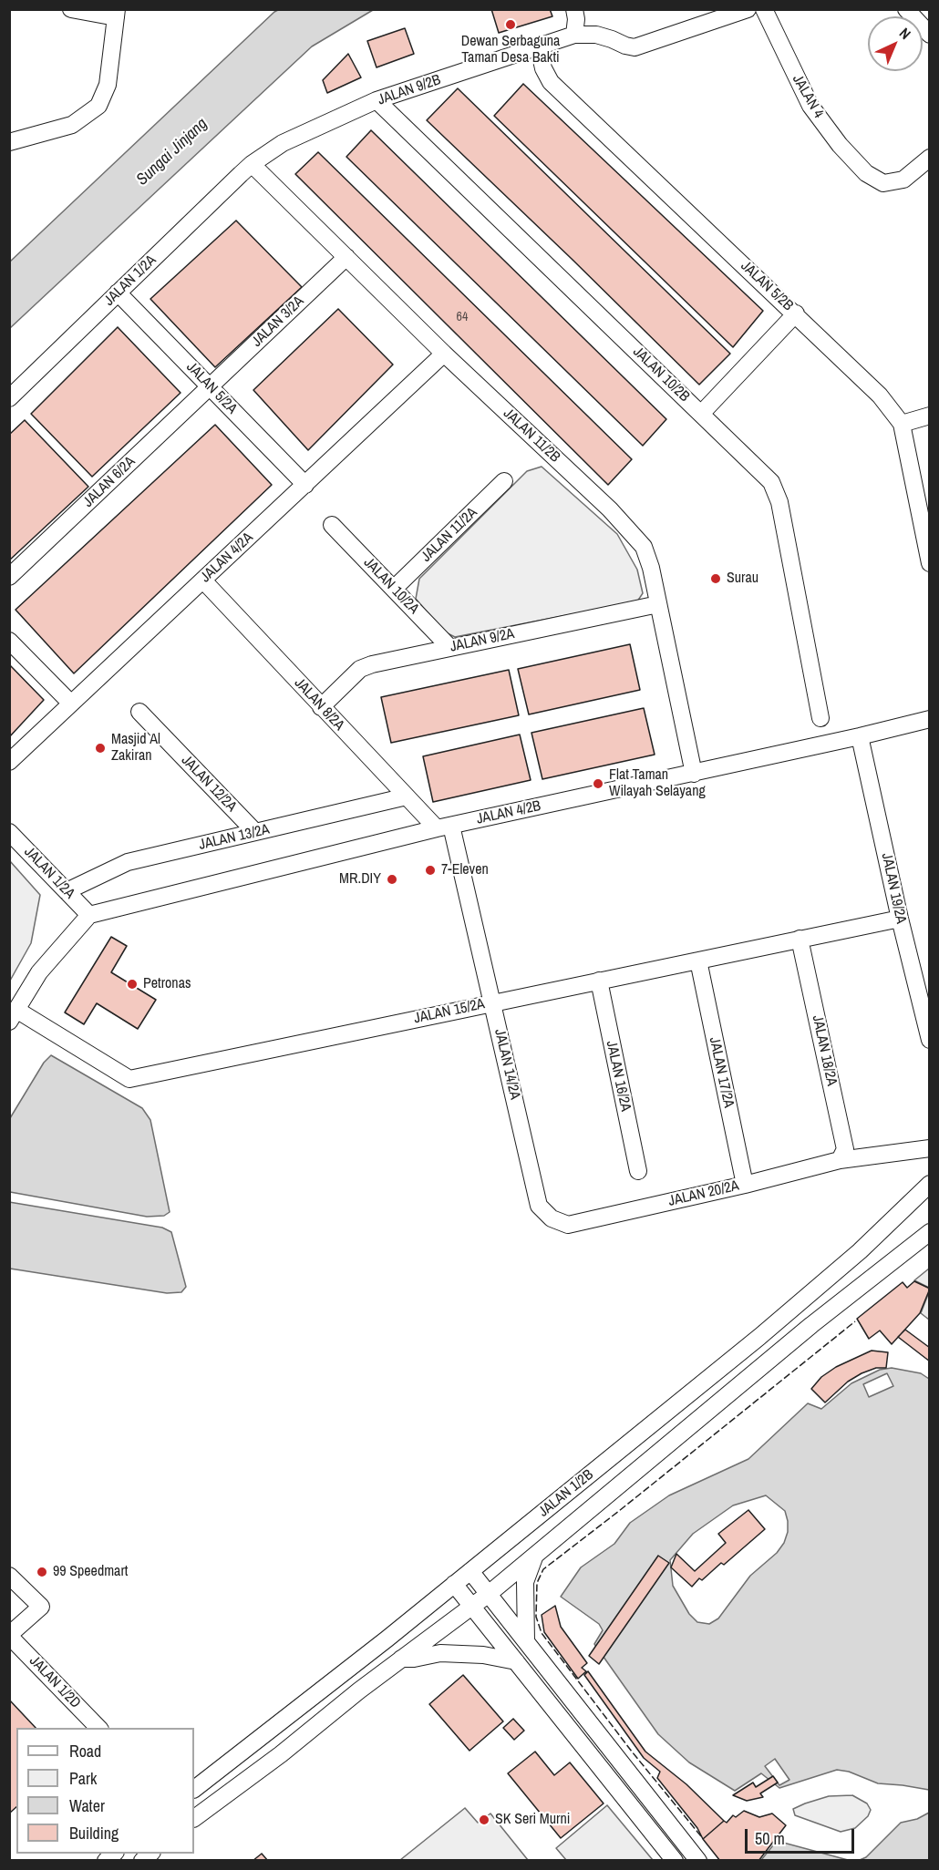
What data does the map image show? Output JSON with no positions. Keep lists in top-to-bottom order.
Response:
{
  "streets": {
    "street": [
      "JALAN 9/2B",
      "JALAN 4",
      "JALAN 1/2A",
      "JALAN 5/2B",
      "JALAN 3/2A",
      "JALAN 10/2B",
      "JALAN 5/2A",
      "JALAN 11/2B",
      "JALAN 6/2A",
      "JALAN 11/2A",
      "JALAN 4/2A",
      "JALAN 10/2A",
      "JALAN 9/2A",
      "JALAN 8/2A",
      "JALAN 12/2A",
      "JALAN 4/2B",
      "JALAN 13/2A",
      "JALAN 19/2A",
      "JALAN 15/2A",
      "JALAN 18/2A",
      "JALAN 14/2A",
      "JALAN 17/2A",
      "JALAN 16/2A",
      "JALAN 20/2A",
      "JALAN 1/2B",
      "JALAN 1/2D"
    ]
  },
  "crossings": [
    ["JALAN 9/2B", "JALAN 1/2A"],
    ["JALAN 9/2B", "JALAN 5/2B"],
    ["JALAN 9/2B", "JALAN 10/2B"],
    ["JALAN 9/2B", "JALAN 11/2B"],
    ["JALAN 1/2A", "JALAN 5/2A"],
    ["JALAN 1/2A", "JALAN 11/2B"],
    ["JALAN 1/2A", "JALAN 4/2B"],
    ["JALAN 1/2A", "JALAN 13/2A"],
    ["JALAN 3/2A", "JALAN 5/2A"],
    ["JALAN 3/2A", "JALAN 11/2B"],
    ["JALAN 3/2A", "JALAN 6/2A"],
    ["JALAN 5/2A", "JALAN 6/2A"],
    ["JALAN 5/2A", "JALAN 4/2A"],
    ["JALAN 11/2B", "JALAN 4/2A"],
    ["JALAN 11/2B", "JALAN 9/2A"],
    ["JALAN 11/2B", "JALAN 4/2B"],
    ["JALAN 11/2A", "JALAN 10/2A"],
    ["JALAN 4/2A", "JALAN 8/2A"],
    ["JALAN 10/2A", "JALAN 9/2A"],
    ["JALAN 9/2A", "JALAN 8/2A"],
    ["JALAN 8/2A", "JALAN 4/2B"],
    ["JALAN 8/2A", "JALAN 13/2A"],
    ["JALAN 8/2A", "JALAN 14/2A"],
    ["JALAN 12/2A", "JALAN 13/2A"],
    ["JALAN 4/2B", "JALAN 19/2A"],
    ["JALAN 4/2B", "JALAN 14/2A"],
    ["JALAN 19/2A", "JALAN 15/2A"],
    ["JALAN 15/2A", "JALAN 18/2A"],
    ["JALAN 15/2A", "JALAN 14/2A"],
    ["JALAN 15/2A", "JALAN 17/2A"],
    ["JALAN 15/2A", "JALAN 16/2A"],
    ["JALAN 18/2A", "JALAN 20/2A"],
    ["JALAN 14/2A", "JALAN 20/2A"],
    ["JALAN 17/2A", "JALAN 20/2A"]
  ],
  "water": ["Sungai Jinjang"],
  "places": [
    "Dewan Serbaguna Taman Desa Bakti",
    "Surau",
    "Masjid Al Zakiran",
    "Flat Taman Wilayah Selayang",
    "7-Eleven",
    "MR.DIY",
    "Petronas",
    "99 Speedmart",
    "SK Seri Murni"
  ],
  "house_numbers": ["64"],
  "legend": [
    "Road",
    "Park",
    "Water",
    "Building"
  ],
  "scale_bar": "50 m",
  "north": "top right"
}
